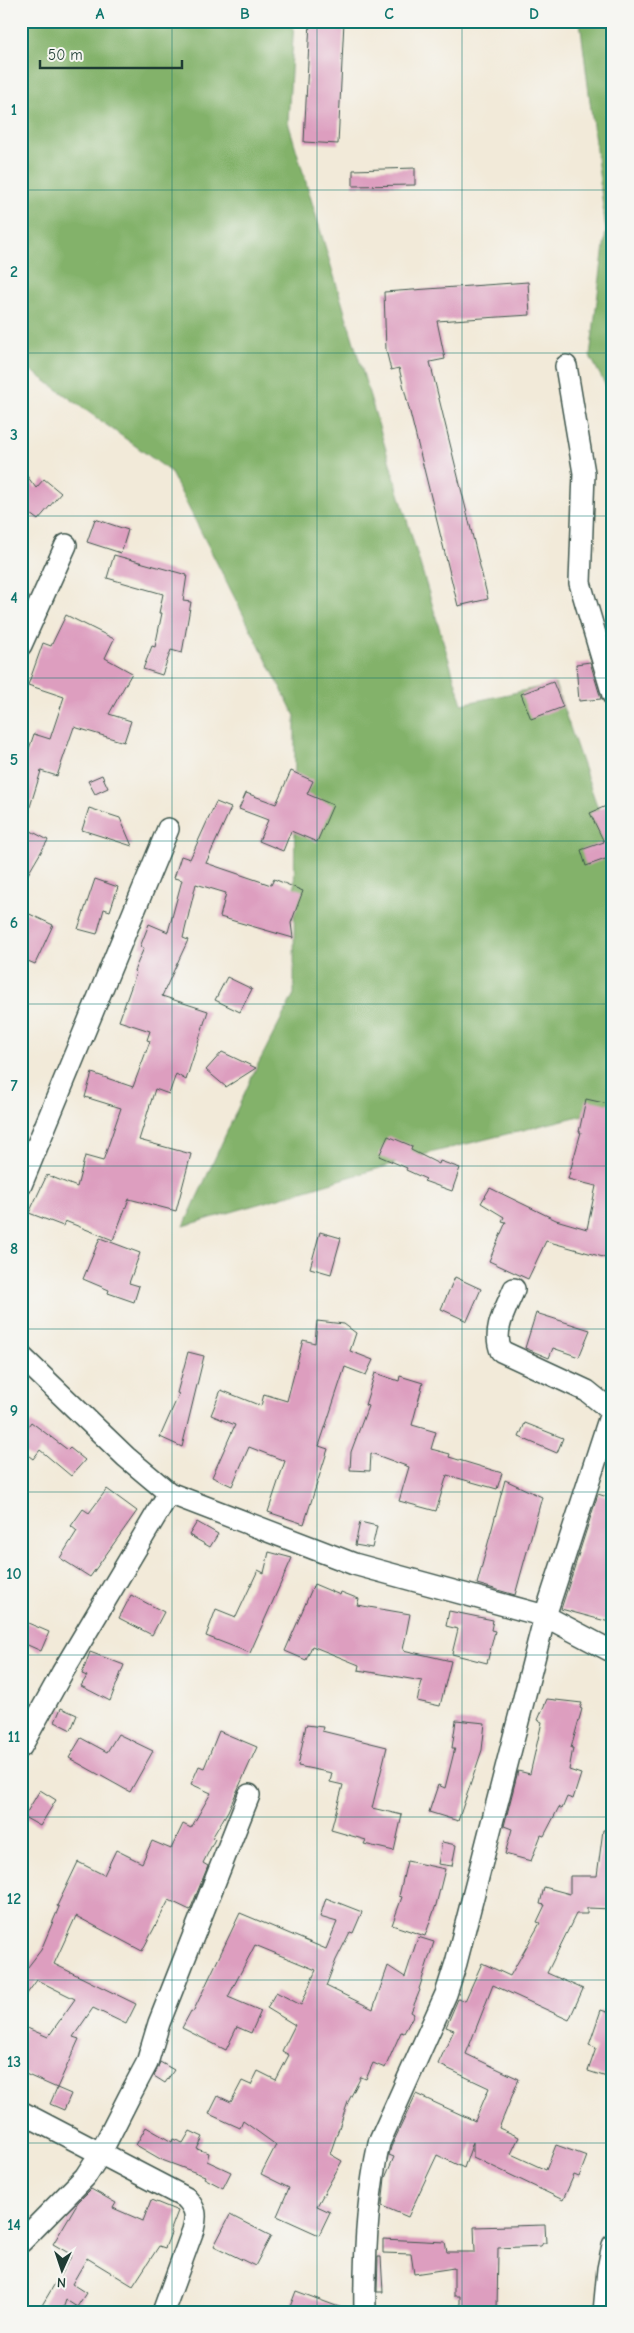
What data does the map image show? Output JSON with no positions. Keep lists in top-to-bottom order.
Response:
{
  "scale_bar": "50 m",
  "north": "bottom",
  "grid": {
    "columns": [
      "A",
      "B",
      "C",
      "D"
    ],
    "rows": [
      "1",
      "2",
      "3",
      "4",
      "5",
      "6",
      "7",
      "8",
      "9",
      "10",
      "11",
      "12",
      "13",
      "14"
    ]
  }
}
